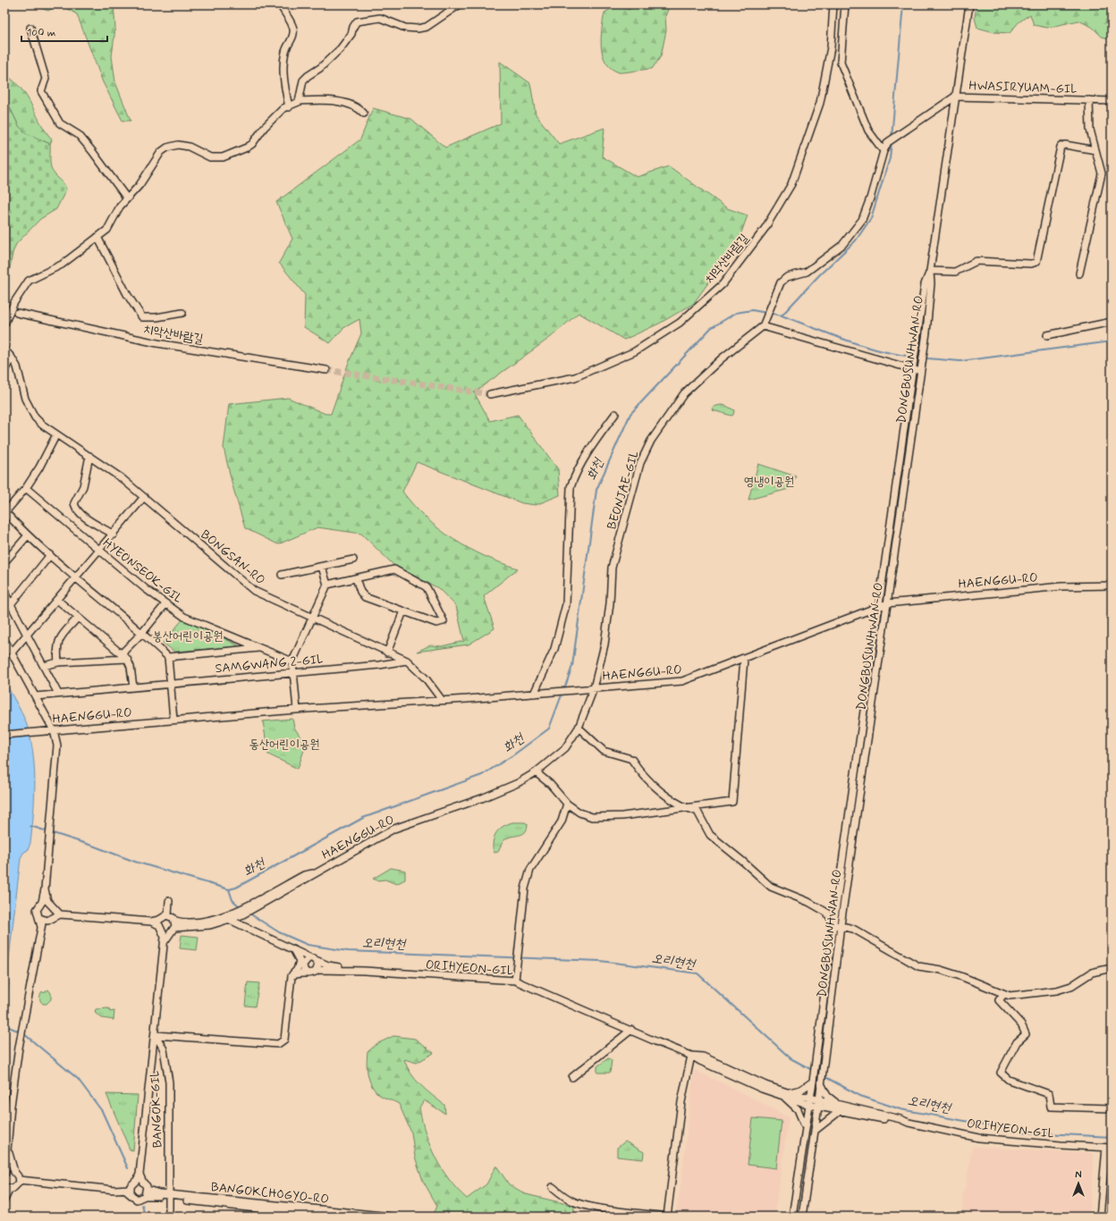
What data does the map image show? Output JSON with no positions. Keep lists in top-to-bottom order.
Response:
{
  "streets": {
    "street": [
      "HWASIRYUAM-GIL",
      "치악산바람길",
      "DONGBUSUNHWAN-RO",
      "BEONJAE-GIL",
      "BONGSAN-RO",
      "HYEONSEOK-GIL",
      "HAENGGU-RO",
      "SAMGWANG 2-GIL",
      "ORIHYEON-GIL",
      "BANGOK-GIL",
      "BANGOKCHOGYO-RO"
    ]
  },
  "crossings": [
    ["HWASIRYUAM-GIL", "DONGBUSUNHWAN-RO"],
    ["DONGBUSUNHWAN-RO", "HAENGGU-RO"],
    ["BEONJAE-GIL", "HAENGGU-RO"],
    ["BONGSAN-RO", "HAENGGU-RO"],
    ["BONGSAN-RO", "SAMGWANG 2-GIL"],
    ["BANGOK-GIL", "BANGOKCHOGYO-RO"]
  ],
  "water": ["화천", "오리현천"],
  "parks": ["영냉이공원", "봉산어린이공원", "동산어린이공원"],
  "scale_bar": "100 m",
  "north": "top"
}
